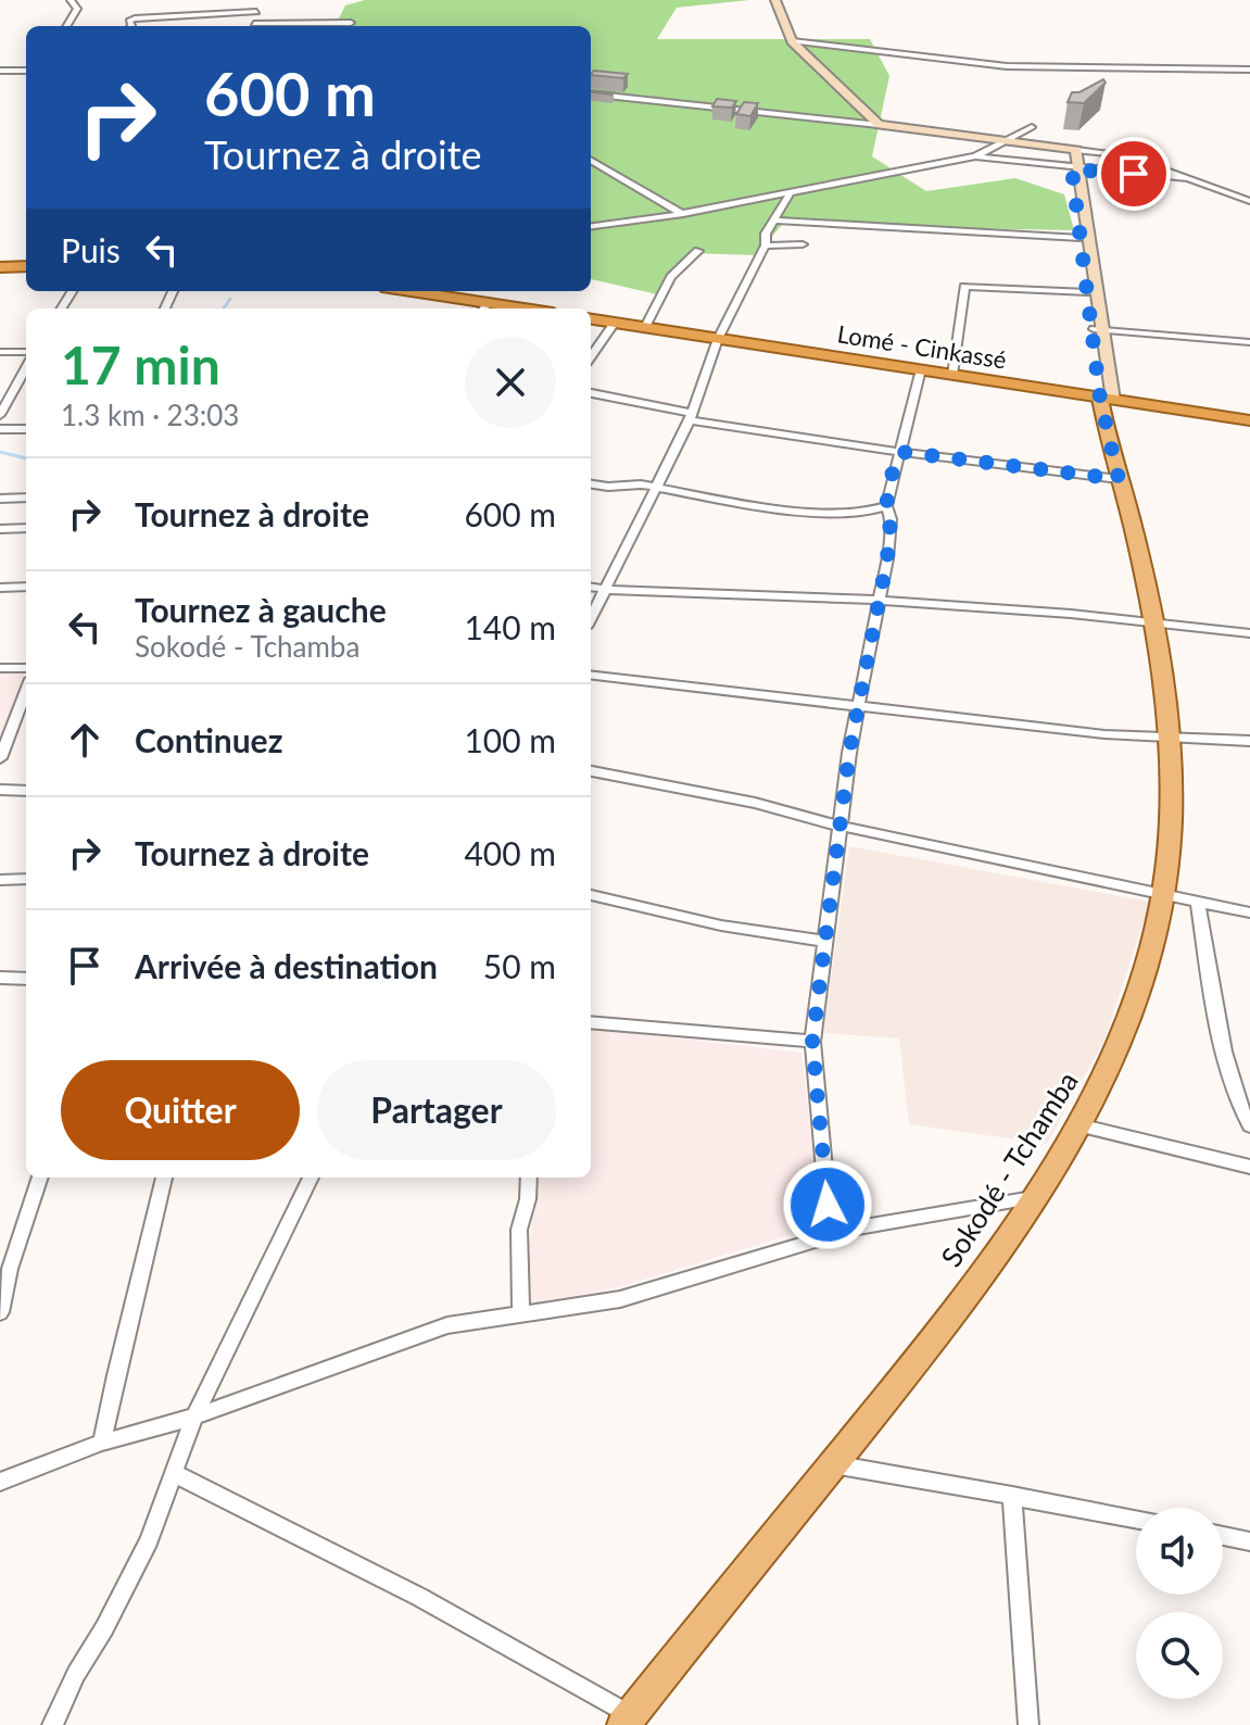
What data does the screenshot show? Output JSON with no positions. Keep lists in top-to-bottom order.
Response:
{
  "streets": {
    "highway": ["Lomé - Cinkassé"],
    "main road": ["Sokodé - Tchamba"]
  },
  "crossings": [
    ["Lomé - Cinkassé", "Sokodé - Tchamba"]
  ],
  "page": {
    "turn": ["600 m", "Tournez à droite"],
    "then": "Puis",
    "heading": ["17 min", "1.3 km · 23:03"],
    "list": [
      {
        "name": "Tournez à droite",
        "value": "600 m"
      },
      {
        "name": "Tournez à gauche",
        "note": "Sokodé - Tchamba",
        "value": "140 m"
      },
      {
        "name": "Continuez",
        "value": "100 m"
      },
      {
        "name": "Tournez à droite",
        "value": "400 m"
      },
      {
        "name": "Arrivée à destination",
        "value": "50 m"
      }
    ],
    "buttons": ["Quitter", "Partager"]
  }
}
